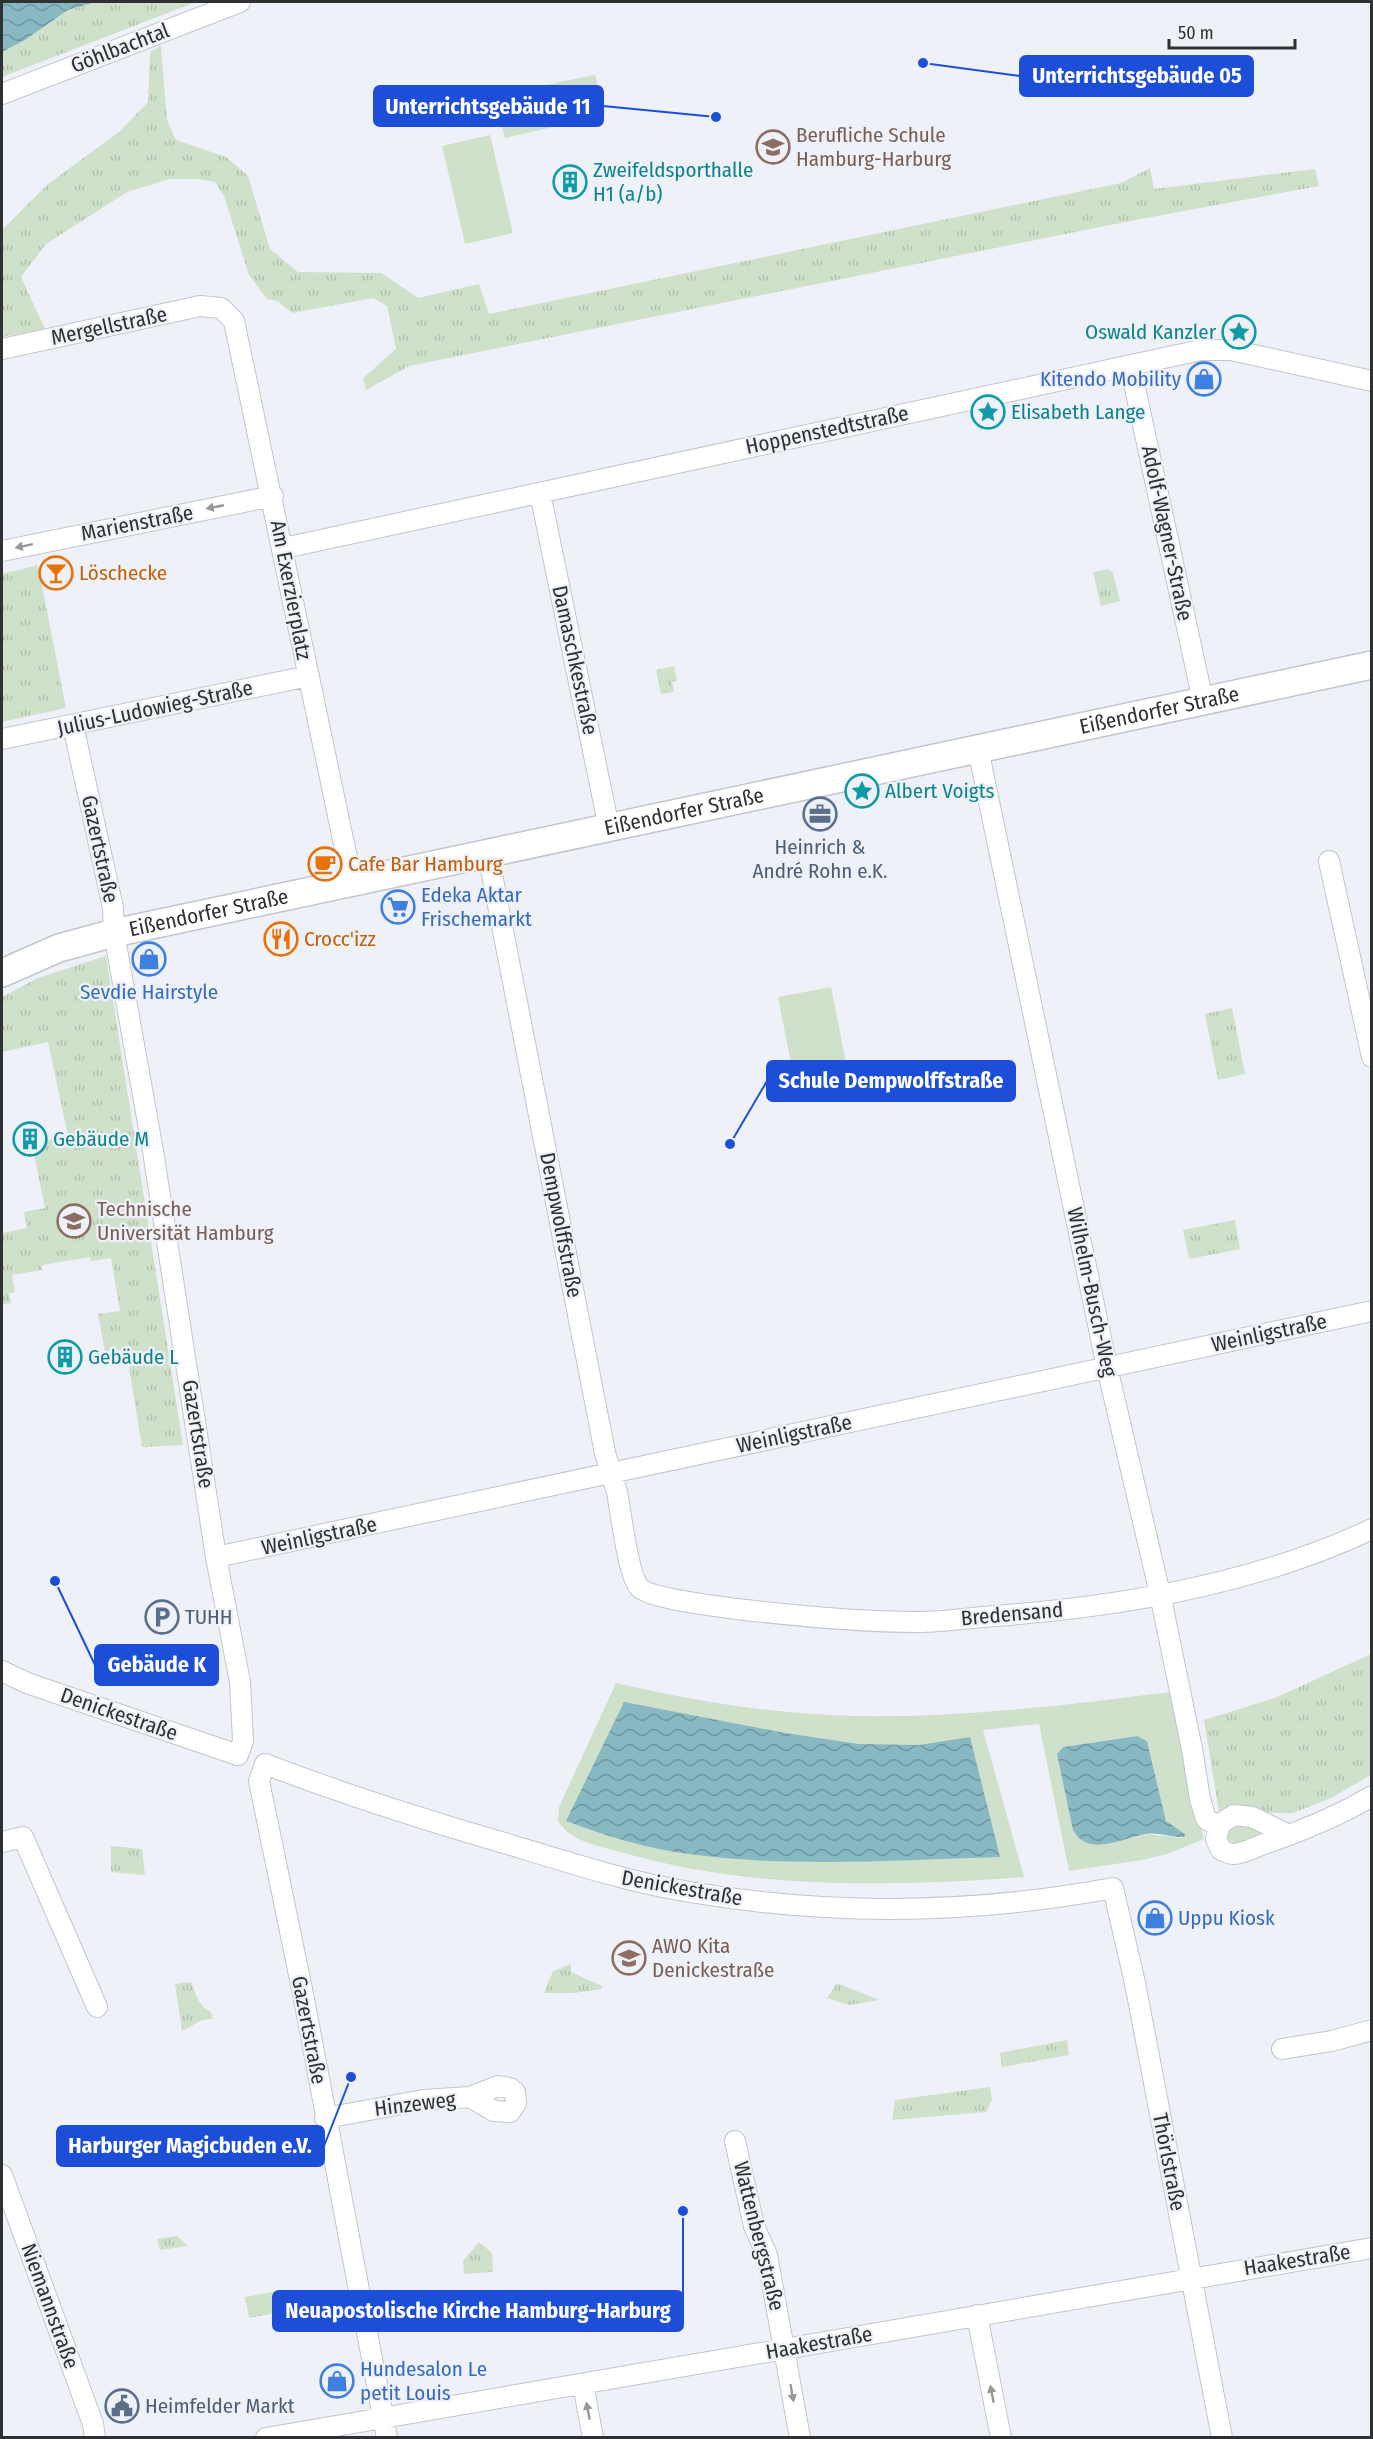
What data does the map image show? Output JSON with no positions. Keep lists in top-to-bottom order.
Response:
{
  "streets": {
    "main road": ["Eißendorfer Straße"],
    "street": [
      "Göhlbachtal",
      "Mergellstraße",
      "Hoppenstedtstraße",
      "Marienstraße",
      "Adolf-Wagner-Straße",
      "Am Exerzierplatz",
      "Damaschkestraße",
      "Julius-Ludowieg-Straße",
      "Gazertstraße",
      "Dempwolffstraße",
      "Wilhelm-Busch-Weg",
      "Weinligstraße",
      "Bredensand",
      "Denickestraße",
      "Hinzeweg",
      "Thörlstraße",
      "Wattenbergstraße",
      "Haakestraße",
      "Niemannstraße"
    ]
  },
  "crossings": [
    ["Mergellstraße", "Am Exerzierplatz"],
    ["Hoppenstedtstraße", "Adolf-Wagner-Straße"],
    ["Hoppenstedtstraße", "Am Exerzierplatz"],
    ["Hoppenstedtstraße", "Damaschkestraße"],
    ["Marienstraße", "Am Exerzierplatz"],
    ["Adolf-Wagner-Straße", "Eißendorfer Straße"],
    ["Am Exerzierplatz", "Julius-Ludowieg-Straße"],
    ["Am Exerzierplatz", "Eißendorfer Straße"],
    ["Damaschkestraße", "Eißendorfer Straße"],
    ["Julius-Ludowieg-Straße", "Gazertstraße"],
    ["Eißendorfer Straße", "Gazertstraße"],
    ["Eißendorfer Straße", "Dempwolffstraße"],
    ["Eißendorfer Straße", "Wilhelm-Busch-Weg"],
    ["Gazertstraße", "Weinligstraße"],
    ["Gazertstraße", "Denickestraße"],
    ["Gazertstraße", "Hinzeweg"],
    ["Gazertstraße", "Haakestraße"],
    ["Dempwolffstraße", "Weinligstraße"],
    ["Dempwolffstraße", "Bredensand"],
    ["Wilhelm-Busch-Weg", "Weinligstraße"],
    ["Wilhelm-Busch-Weg", "Bredensand"],
    ["Denickestraße", "Thörlstraße"],
    ["Thörlstraße", "Haakestraße"],
    ["Wattenbergstraße", "Haakestraße"]
  ],
  "one_way": ["Marienstraße"],
  "places": {
    "other": [
      "Unterrichtsgebäude 05",
      "Unterrichtsgebäude 11",
      "Schule Dempwolffstraße",
      "Gebäude K",
      "Harburger Magicbuden e.V.",
      "Neuapostolische Kirche Hamburg-Harburg"
    ],
    "school or university": ["Berufliche Schule Hamburg-Harburg", "Technische Universität Hamburg", "AWO Kita Denickestraße"],
    "building": ["Zweifeldsporthalle H1 (a/b)", "Gebäude M", "Gebäude L"],
    "place": ["Oswald Kanzler", "Elisabeth Lange", "Albert Voigts"],
    "shop": [
      "Kitendo Mobility",
      "Sevdie Hairstyle",
      "Uppu Kiosk",
      "Hundesalon Le petit Louis"
    ],
    "bar": ["Löschecke"],
    "office": ["Heinrich & André Rohn e.K."],
    "cafe": ["Cafe Bar Hamburg"],
    "supermarket": ["Edeka Aktar Frischemarkt"],
    "restaurant": ["Crocc'izz"],
    "parking": ["TUHH"],
    "public building": ["Heimfelder Markt"]
  },
  "scale_bar": "50 m"
}
